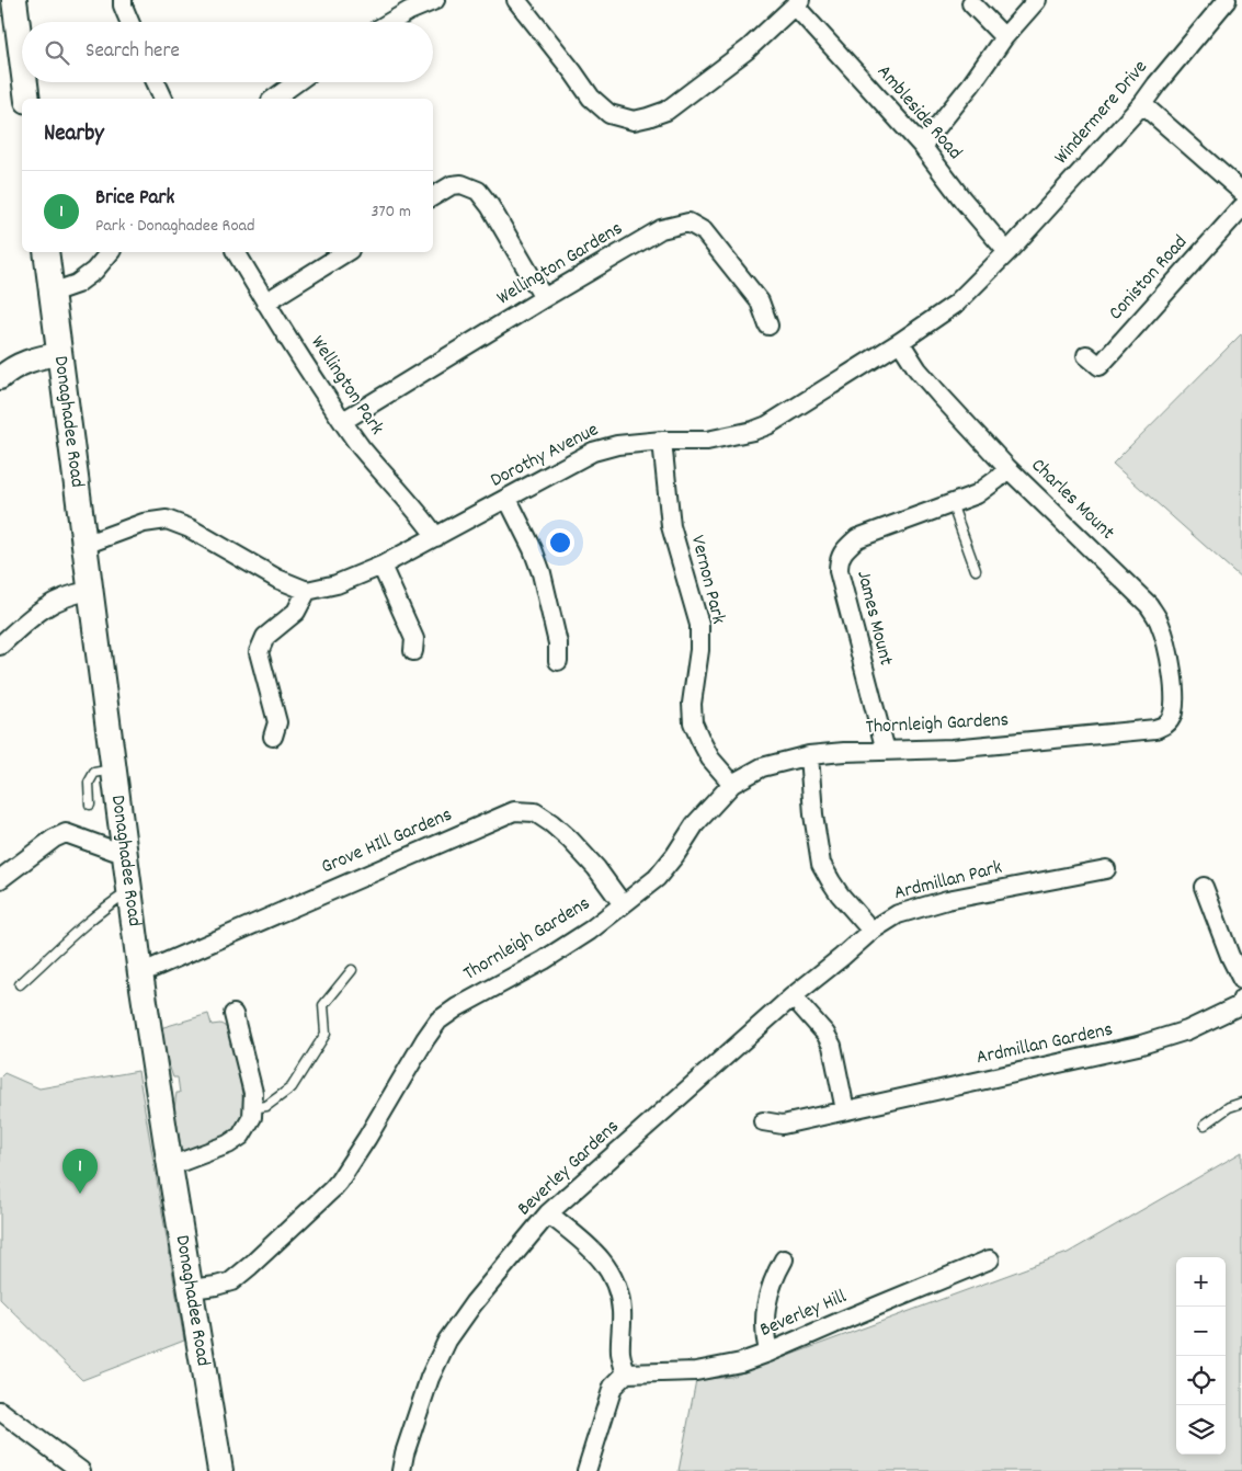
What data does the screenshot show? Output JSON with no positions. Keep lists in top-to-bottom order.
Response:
{
  "streets": {
    "main road": ["Donaghadee Road"],
    "street": [
      "Ambleside Road",
      "Windermere Drive",
      "Wellington Gardens",
      "Coniston Road",
      "Wellington Park",
      "Dorothy Avenue",
      "Charles Mount",
      "Vernon Park",
      "James Mount",
      "Thornleigh Gardens",
      "Grove HIll Gardens",
      "Ardmillan Park",
      "Ardmillan Gardens",
      "Beverley Gardens",
      "Beverley Hill"
    ]
  },
  "crossings": [
    ["Ambleside Road", "Windermere Drive"],
    ["Ambleside Road", "Dorothy Avenue"],
    ["Windermere Drive", "Dorothy Avenue"],
    ["Wellington Gardens", "Wellington Park"],
    ["Wellington Park", "Dorothy Avenue"],
    ["Donaghadee Road", "Thornleigh Gardens"],
    ["Donaghadee Road", "Grove HIll Gardens"],
    ["Dorothy Avenue", "Charles Mount"],
    ["Dorothy Avenue", "Vernon Park"],
    ["Charles Mount", "James Mount"],
    ["Charles Mount", "Thornleigh Gardens"],
    ["Vernon Park", "Thornleigh Gardens"],
    ["James Mount", "Thornleigh Gardens"],
    ["Thornleigh Gardens", "Grove HIll Gardens"],
    ["Ardmillan Park", "Beverley Gardens"]
  ],
  "page": {
    "search": "Search here",
    "heading": "Nearby",
    "list": [
      {
        "mark": "1",
        "name": "Brice Park",
        "note": "Park · Donaghadee Road",
        "value": "370 m"
      }
    ],
    "pins": "1",
    "map_buttons": ["+", "−"]
  }
}
